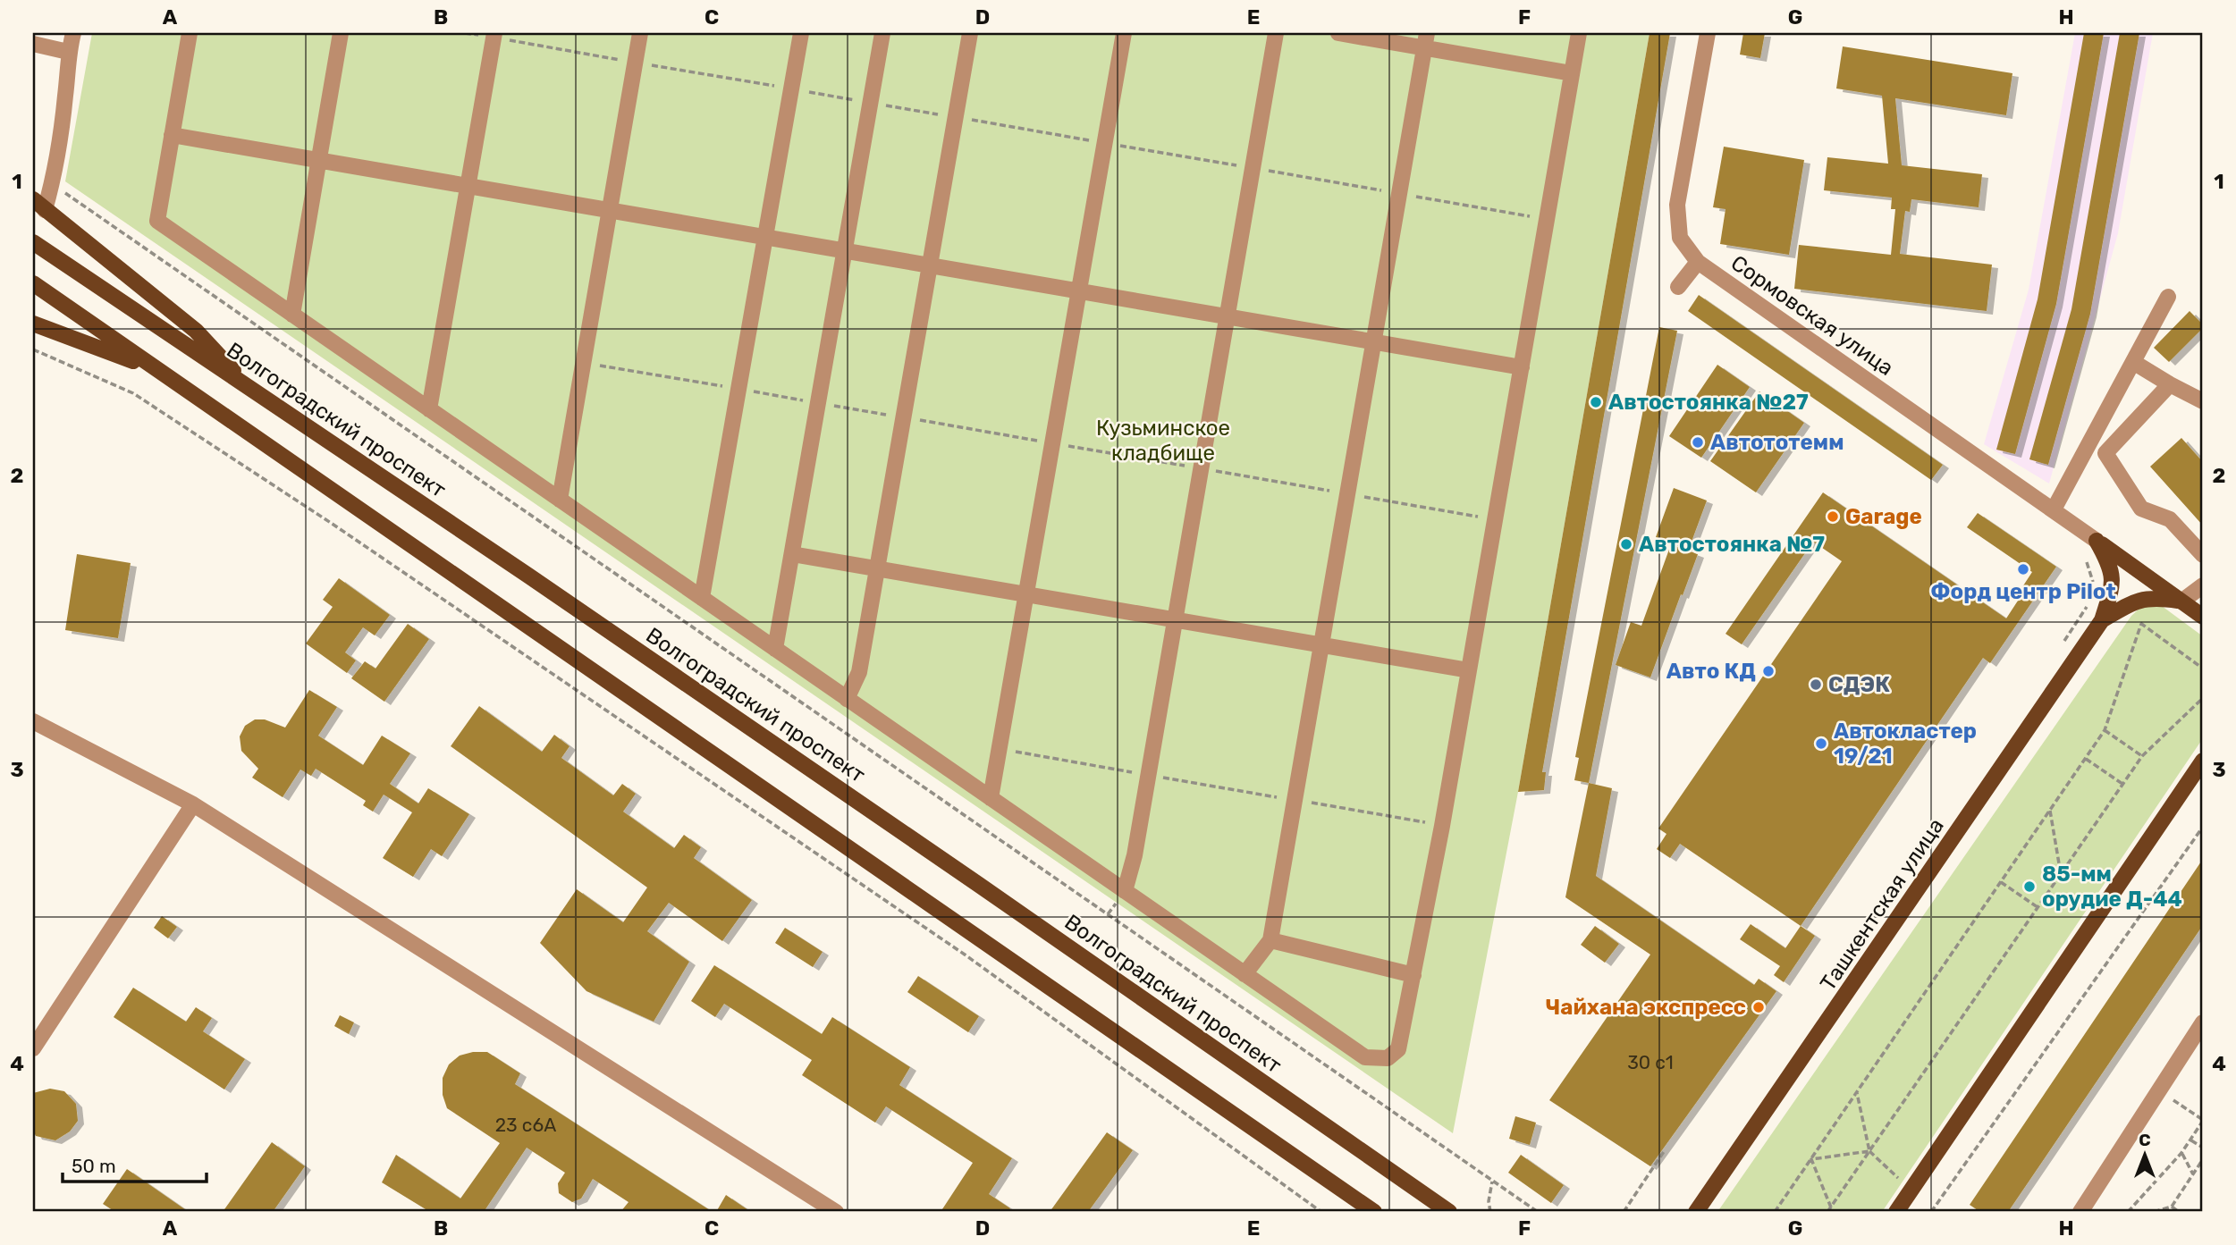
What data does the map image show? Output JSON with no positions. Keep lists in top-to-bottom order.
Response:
{
  "streets": {
    "main road": ["Волгоградский проспект", "Ташкентская улица"],
    "street": ["Сормовская улица"]
  },
  "crossings": [
    ["Сормовская улица", "Ташкентская улица"]
  ],
  "parks": ["Кузьминское кладбище"],
  "places": [
    "Автостоянка №27",
    "Автототемм",
    "Garage",
    "Автостоянка №7",
    "Форд центр Pilot",
    "Авто КД",
    "СДЭК",
    "Автокластер 19/21",
    "85-мм орудие Д-44",
    "Чайхана экспресс"
  ],
  "house_numbers": ["30 с1", "23 с6А"],
  "scale_bar": "50 m",
  "north": "top",
  "grid": {
    "columns": [
      "A",
      "B",
      "C",
      "D",
      "E",
      "F",
      "G",
      "H"
    ],
    "rows": [
      "1",
      "2",
      "3",
      "4"
    ]
  }
}
